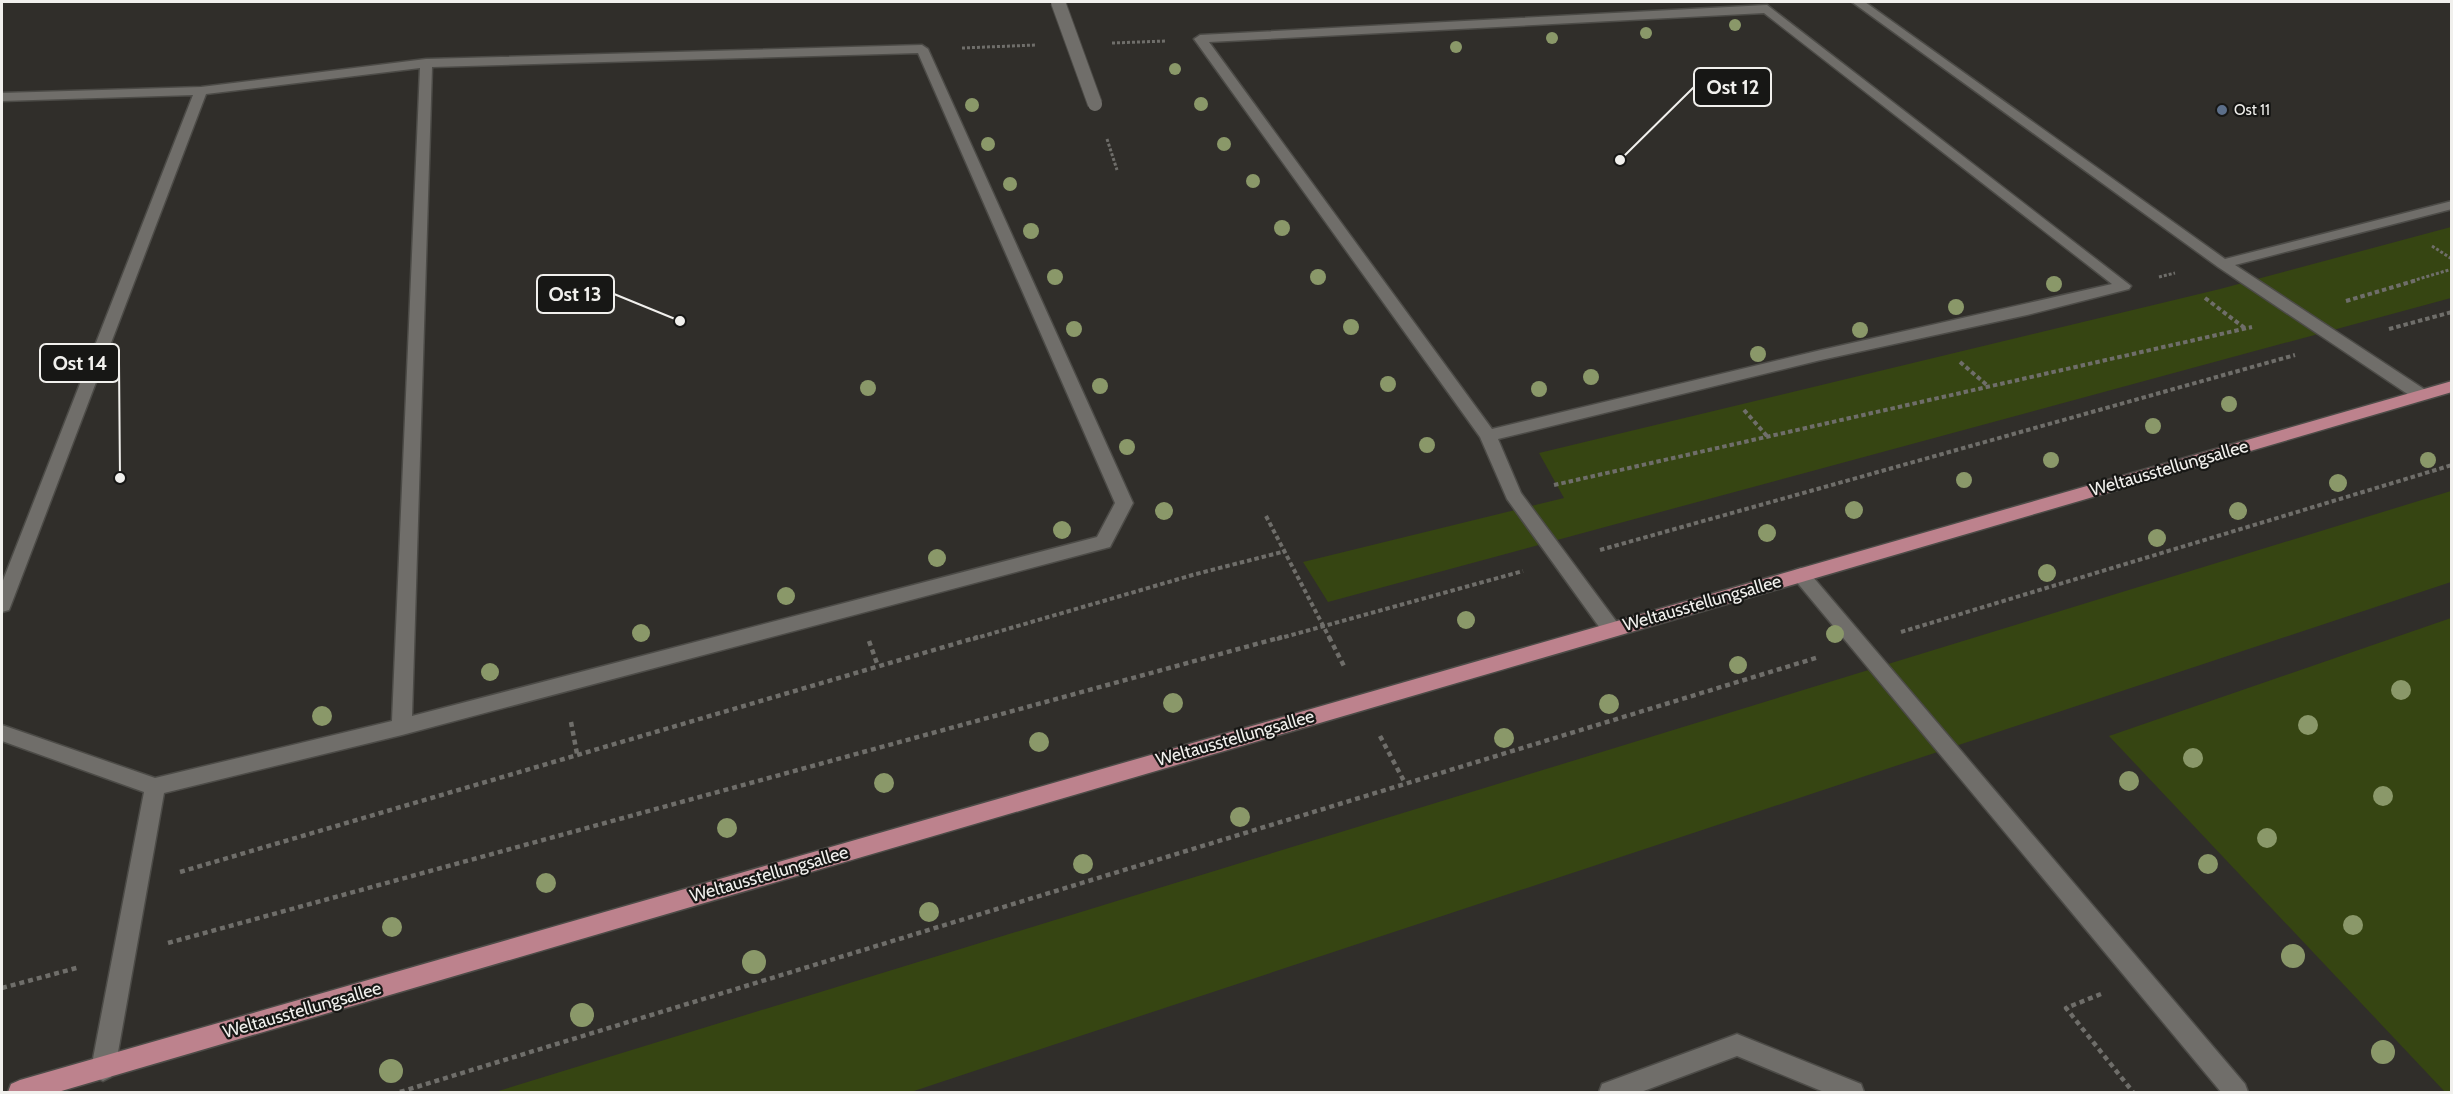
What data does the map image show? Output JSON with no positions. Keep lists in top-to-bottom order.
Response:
{
  "streets": {
    "main road": ["Weltausstellungsallee"]
  },
  "places": [
    "Ost 11",
    "Ost 12",
    "Ost 13",
    "Ost 14"
  ]
}
